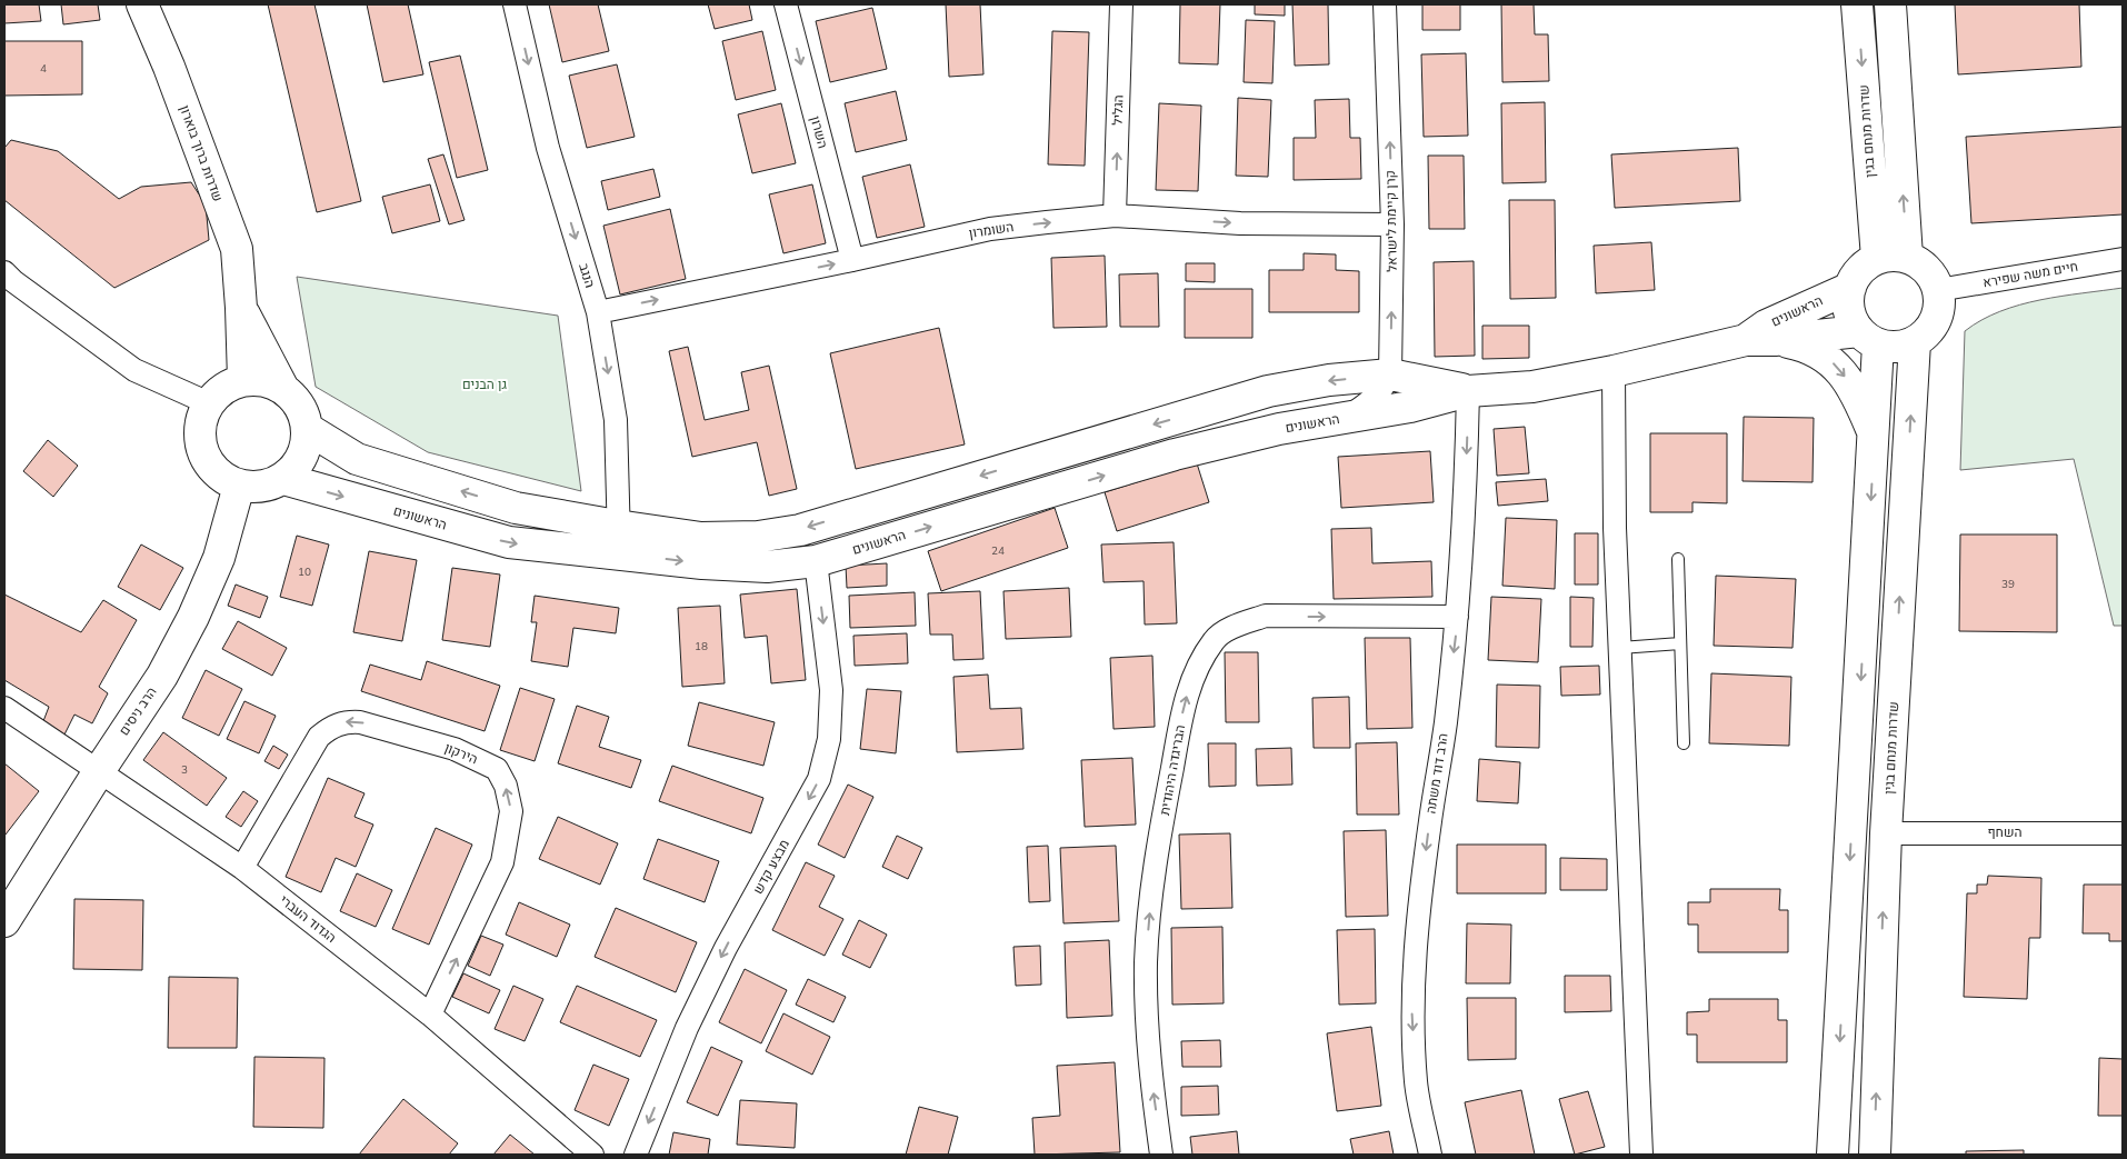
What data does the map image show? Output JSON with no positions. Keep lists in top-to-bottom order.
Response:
{
  "streets": {
    "street": [
      "הגליל",
      "שדרות מנחם בגין",
      "השרון",
      "שדרות ברוך בוארון",
      "קרן קיימת לישראל",
      "השומרון",
      "חיים משה שפירא",
      "הנגב",
      "הראשונים",
      "הרב ניסים",
      "הירקון",
      "הבריגדה היהודית",
      "הרב דוד משתה",
      "השחף",
      "מבצע קדש",
      "הגדוד העברי"
    ]
  },
  "crossings": [
    ["הגליל", "השומרון"],
    ["שדרות מנחם בגין", "חיים משה שפירא"],
    ["שדרות מנחם בגין", "הראשונים"],
    ["שדרות מנחם בגין", "השחף"],
    ["השרון", "השומרון"],
    ["שדרות ברוך בוארון", "הראשונים"],
    ["שדרות ברוך בוארון", "הרב ניסים"],
    ["קרן קיימת לישראל", "השומרון"],
    ["קרן קיימת לישראל", "הראשונים"],
    ["השומרון", "הנגב"],
    ["חיים משה שפירא", "הראשונים"],
    ["הנגב", "הראשונים"],
    ["הראשונים", "הרב ניסים"],
    ["הראשונים", "הרב דוד משתה"],
    ["הראשונים", "מבצע קדש"],
    ["הרב ניסים", "הגדוד העברי"],
    ["הירקון", "הגדוד העברי"],
    ["הבריגדה היהודית", "הרב דוד משתה"]
  ],
  "one_way": [
    "הגליל",
    "השרון",
    "קרן קיימת לישראל",
    "השומרון",
    "הנגב",
    "מבצע קדש"
  ],
  "parks": ["גן הבנים"],
  "house_numbers": [
    "4",
    "24",
    "10",
    "39",
    "18",
    "3"
  ]
}
